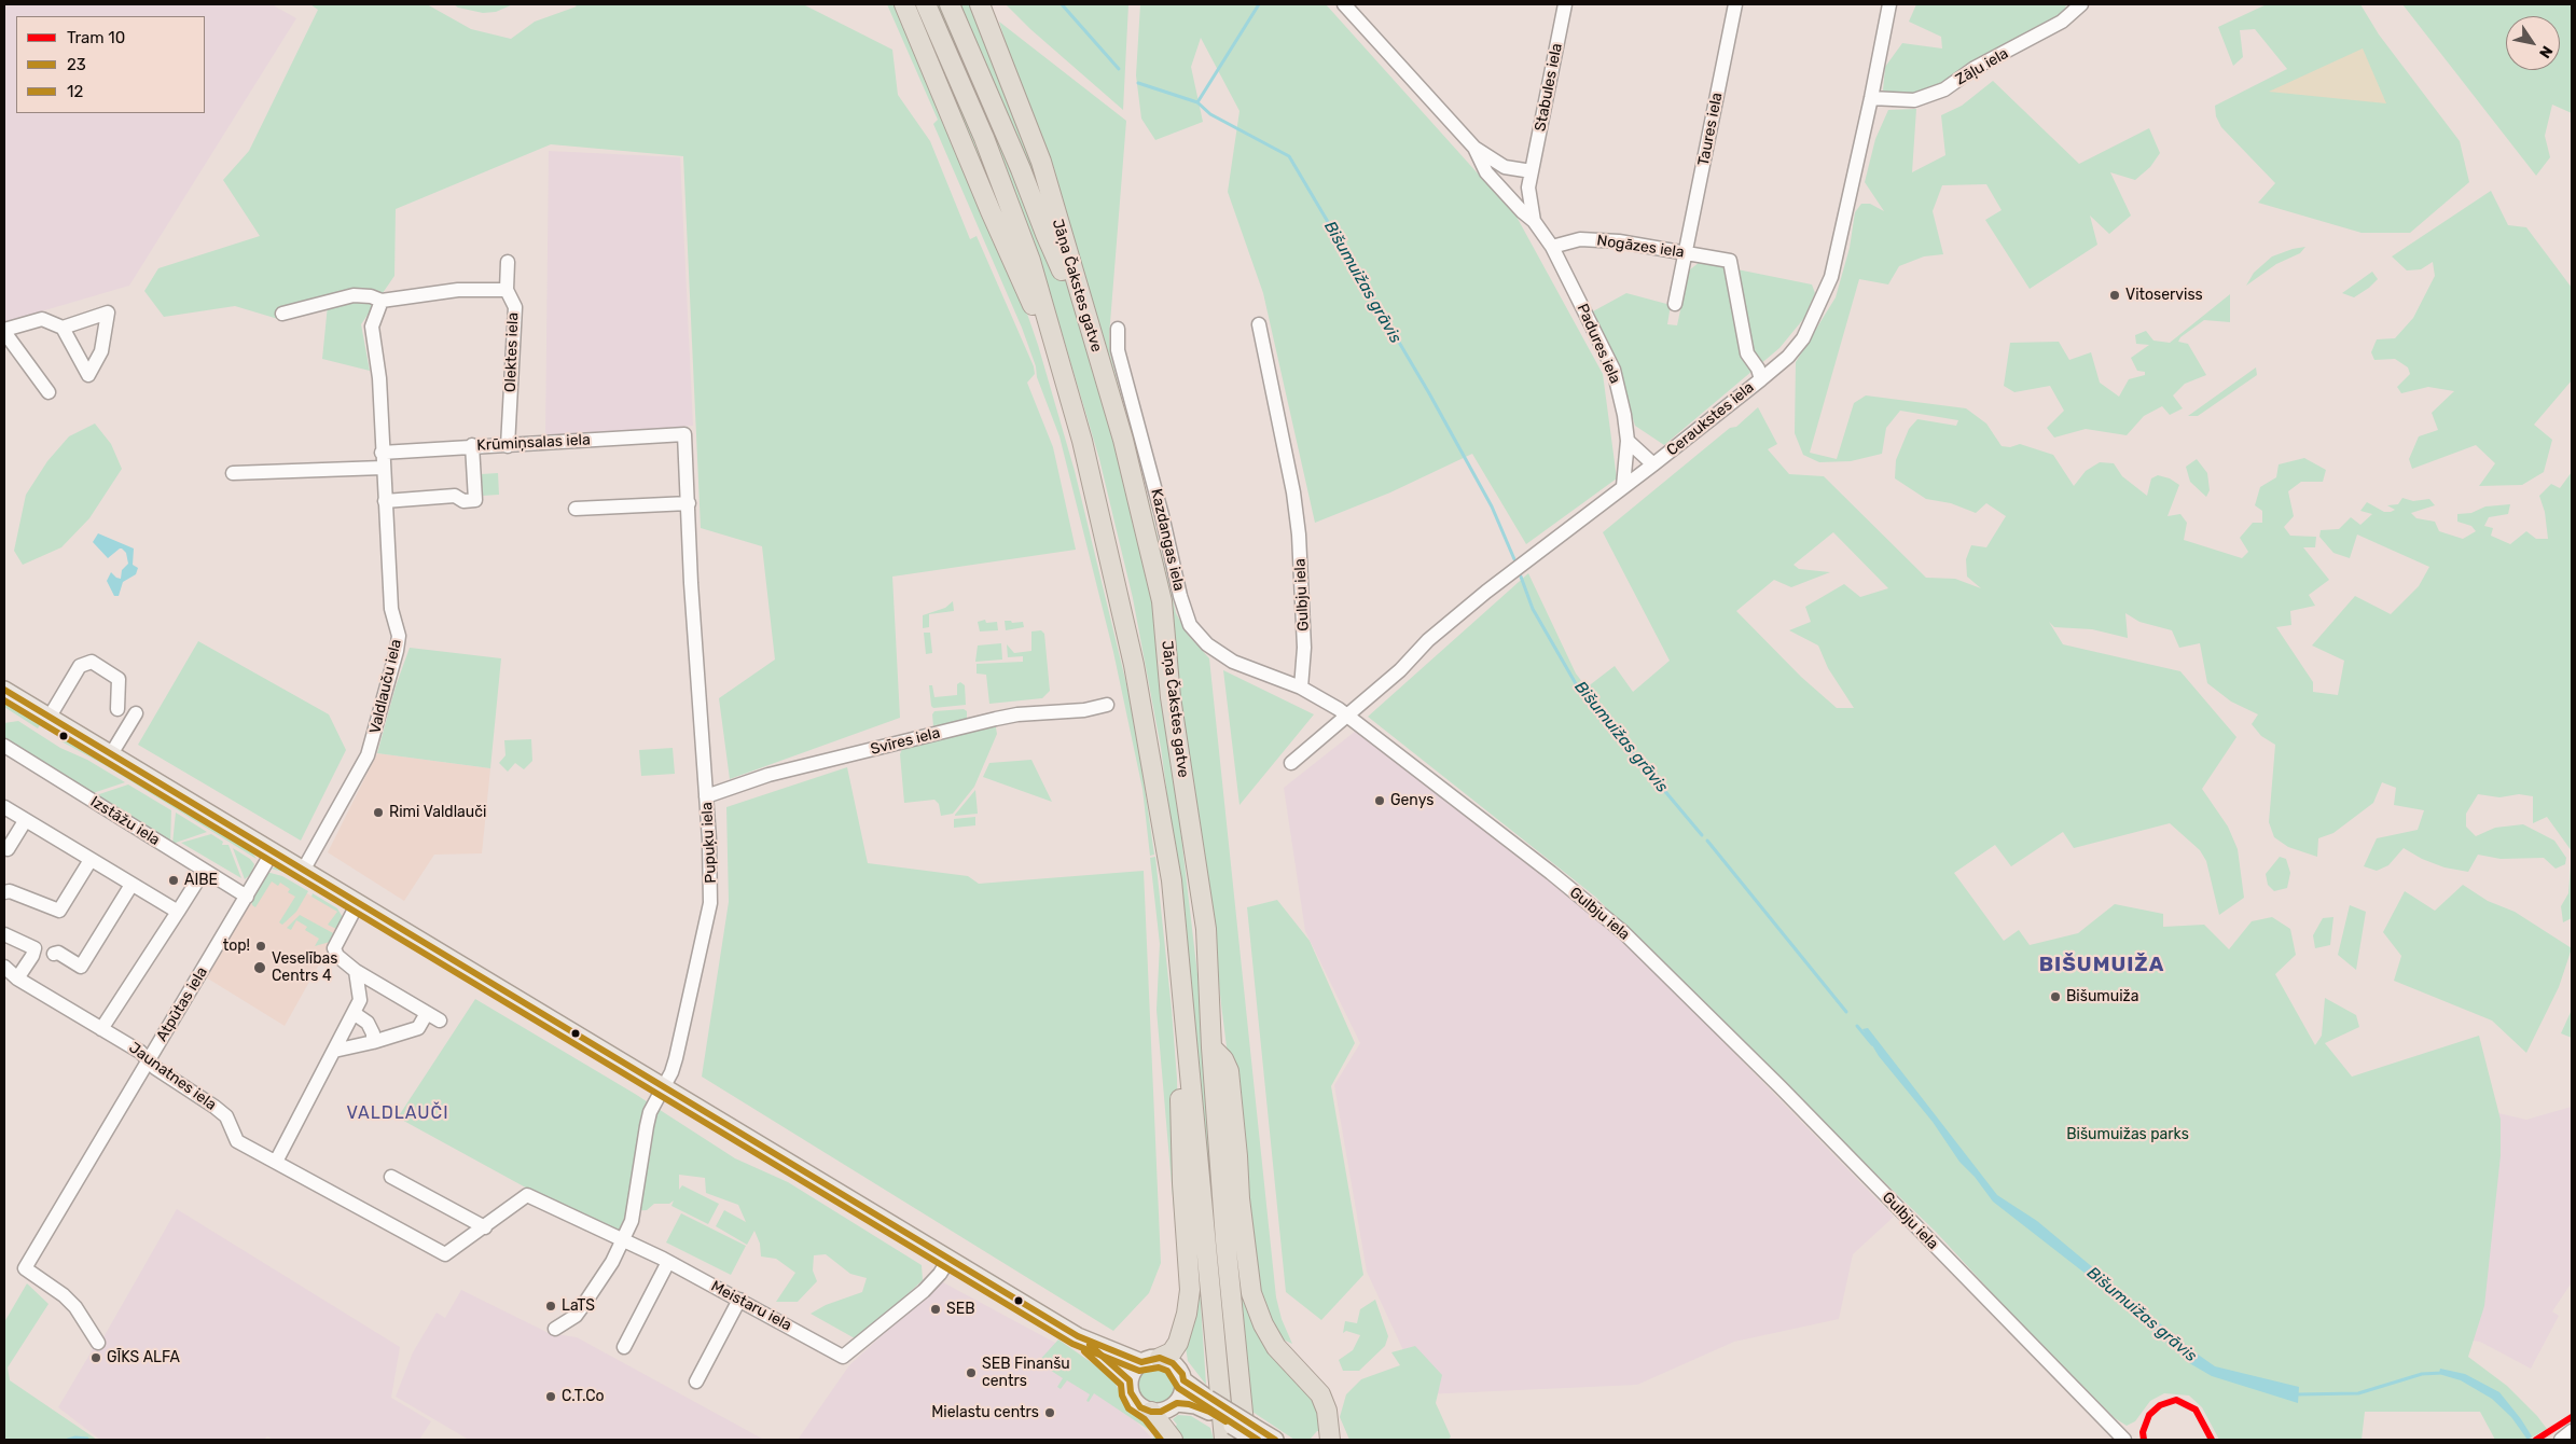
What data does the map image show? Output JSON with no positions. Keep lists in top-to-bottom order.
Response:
{
  "streets": {
    "highway": ["Jāņa Čakstes gatve"],
    "street": [
      "Zāļu iela",
      "Stabules iela",
      "Taures iela",
      "Nogāzes iela",
      "Padures iela",
      "Olektes iela",
      "Ceraukstes iela",
      "Krūmiņsalas iela",
      "Kazdangas iela",
      "Gulbju iela",
      "Valdlauču iela",
      "Svīres iela",
      "Izstāžu iela",
      "Pupuķu iela",
      "Atpūtas iela",
      "Jaunatnes iela",
      "Meistaru iela"
    ]
  },
  "crossings": [
    ["Zāļu iela", "Ceraukstes iela"],
    ["Stabules iela", "Padures iela"],
    ["Taures iela", "Nogāzes iela"],
    ["Nogāzes iela", "Padures iela"],
    ["Nogāzes iela", "Ceraukstes iela"],
    ["Padures iela", "Ceraukstes iela"],
    ["Olektes iela", "Krūmiņsalas iela"],
    ["Ceraukstes iela", "Gulbju iela"],
    ["Krūmiņsalas iela", "Valdlauču iela"],
    ["Krūmiņsalas iela", "Pupuķu iela"],
    ["Kazdangas iela", "Gulbju iela"],
    ["Svīres iela", "Pupuķu iela"],
    ["Izstāžu iela", "Atpūtas iela"],
    ["Pupuķu iela", "Meistaru iela"],
    ["Atpūtas iela", "Jaunatnes iela"],
    ["Jaunatnes iela", "Meistaru iela"]
  ],
  "districts": ["BIŠUMUIŽA", "VALDLAUČI"],
  "water": ["Bišumuižas grāvis"],
  "parks": ["Bišumuižas parks"],
  "places": [
    "Vitoserviss",
    "Genys",
    "Rimi Valdlauči",
    "AIBE",
    "top!",
    "Veselības Centrs 4",
    "Bišumuiža",
    "LaTS",
    "SEB",
    "GĪKS ALFA",
    "SEB Finanšu centrs",
    "C.T.Co",
    "Mielastu centrs"
  ],
  "lines": ["transit line 23", "transit line 12", "tram line 10"],
  "legend": ["Tram 10", "23", "12"],
  "north": "bottom right"
}
